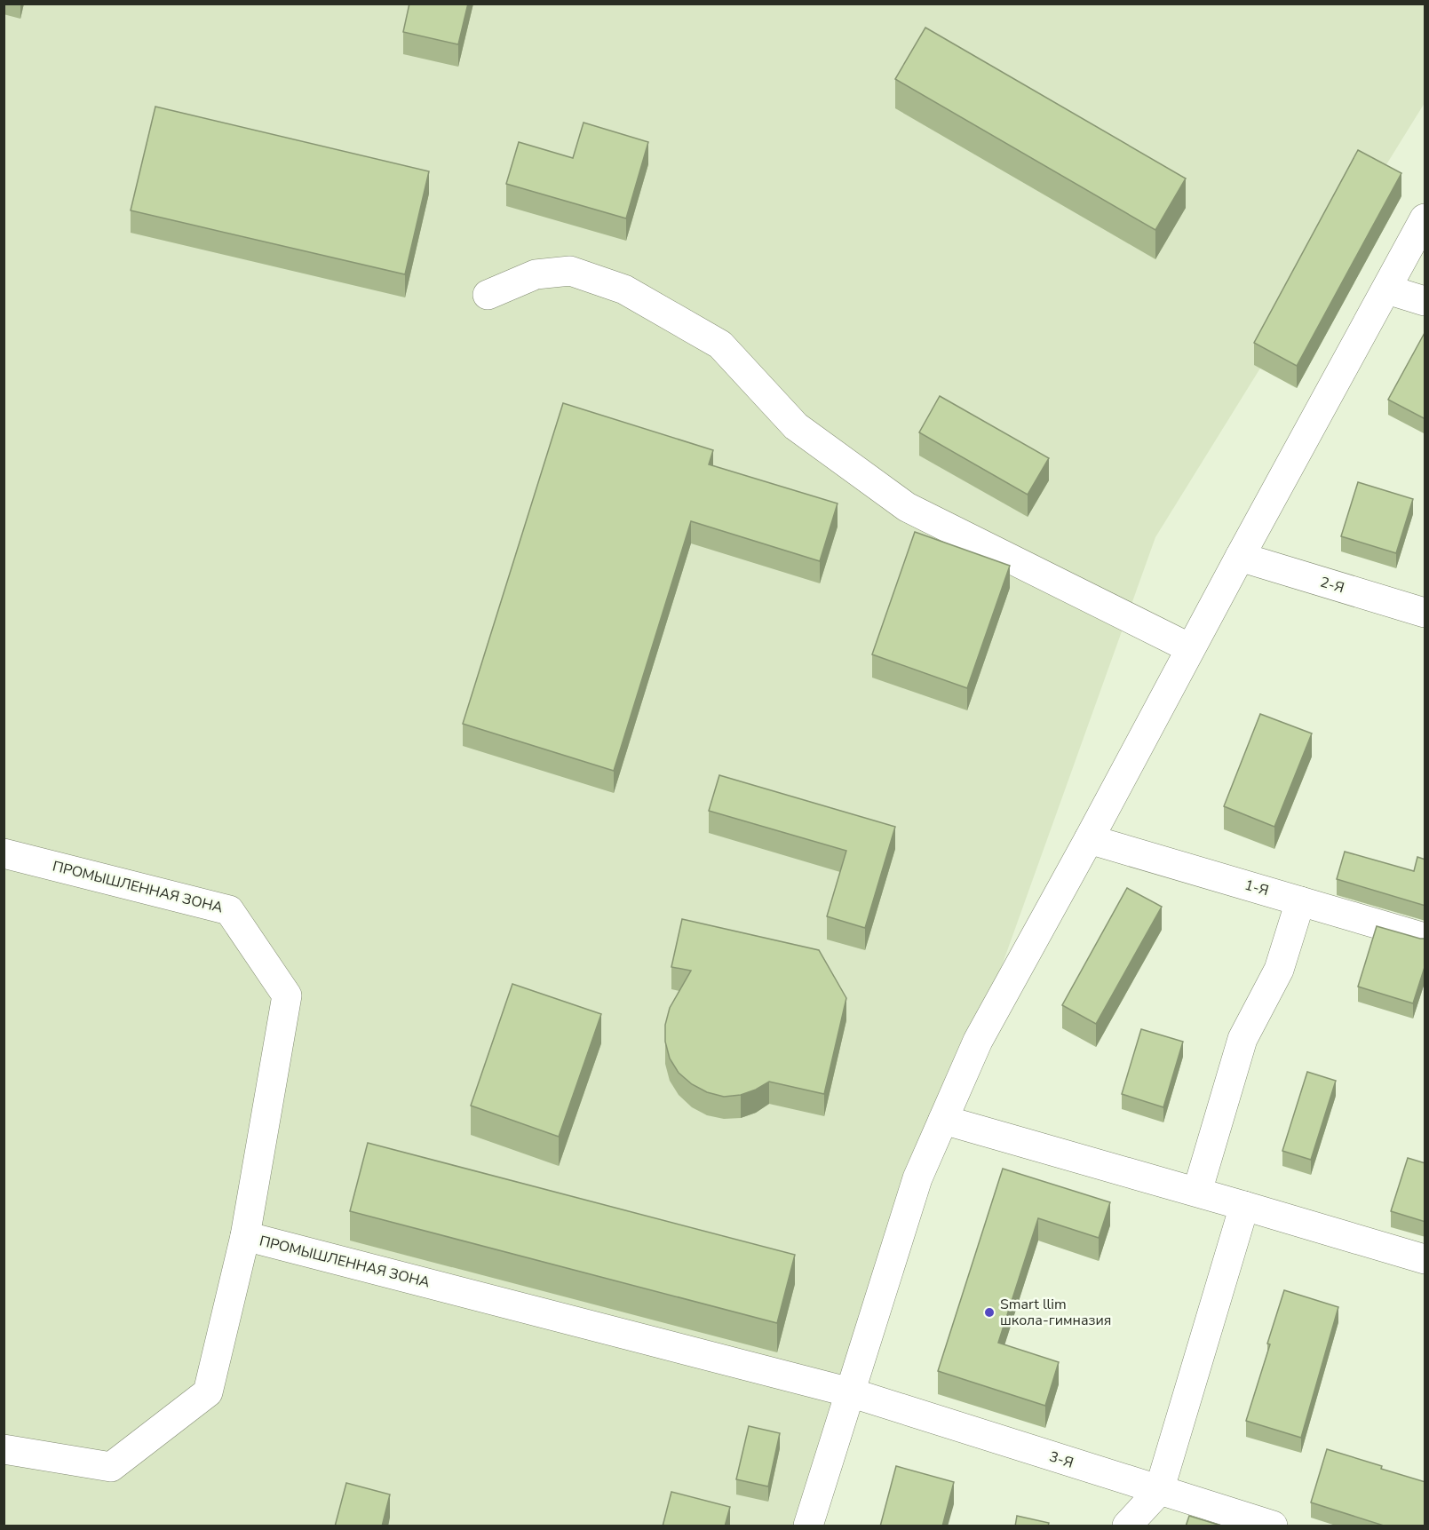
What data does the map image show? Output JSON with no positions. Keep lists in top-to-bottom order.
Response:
{
  "streets": {
    "street": [
      "2-Я",
      "ПРОМЫШЛЕННАЯ ЗОНА",
      "1-Я",
      "3-Я"
    ]
  },
  "crossings": [
    ["ПРОМЫШЛЕННАЯ ЗОНА", "3-Я"]
  ],
  "places": ["Smart llim школа-гимназия"]
}
